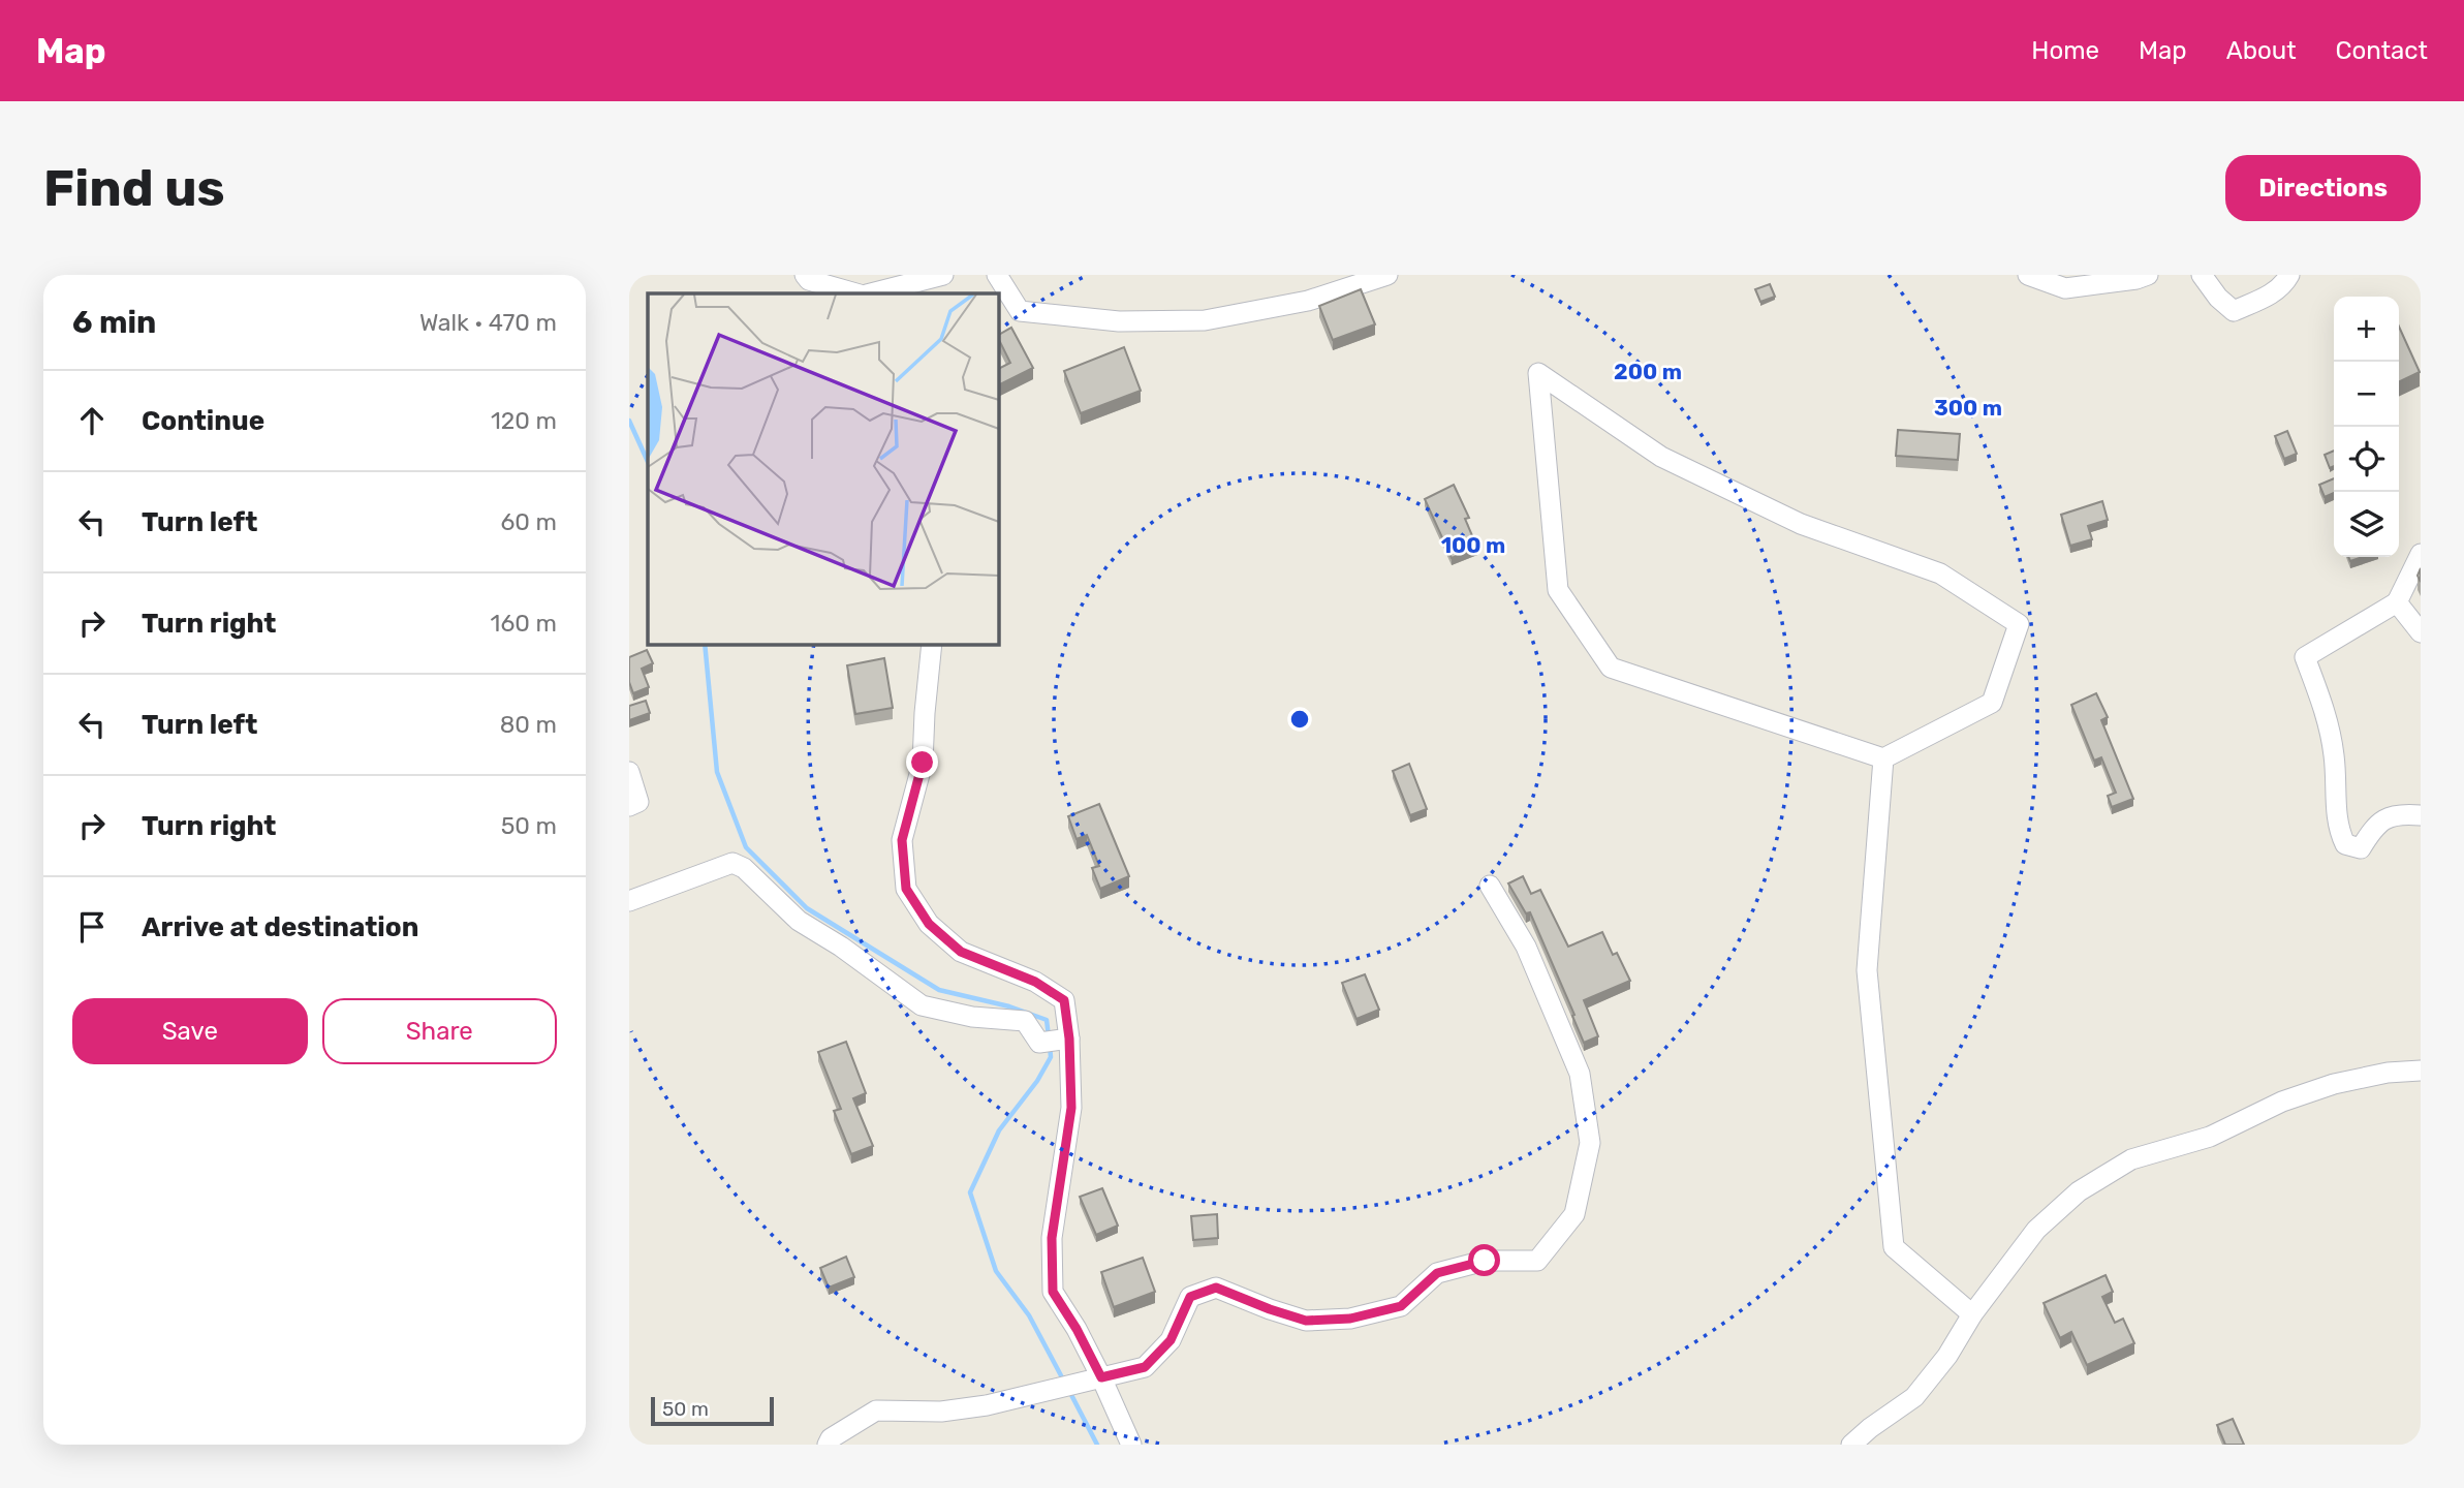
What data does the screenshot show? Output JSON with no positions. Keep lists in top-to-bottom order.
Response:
{
  "scale_bar": "50 m",
  "page": {
    "header": "Map",
    "nav": [
      "Home",
      "Map",
      "About",
      "Contact"
    ],
    "buttons": [
      "Directions",
      ["Save", "Share"]
    ],
    "title": "Find us",
    "heading": ["6 min", "Walk · 470 m"],
    "map_buttons": ["+", "−"],
    "list": [
      ["Continue", "120 m"],
      ["Turn left", "60 m"],
      ["Turn right", "160 m"],
      ["Turn left", "80 m"],
      ["Turn right", "50 m"],
      "Arrive at destination"
    ],
    "scale": "50 m"
  },
  "rings": ["200 m", "300 m", "100 m"]
}
